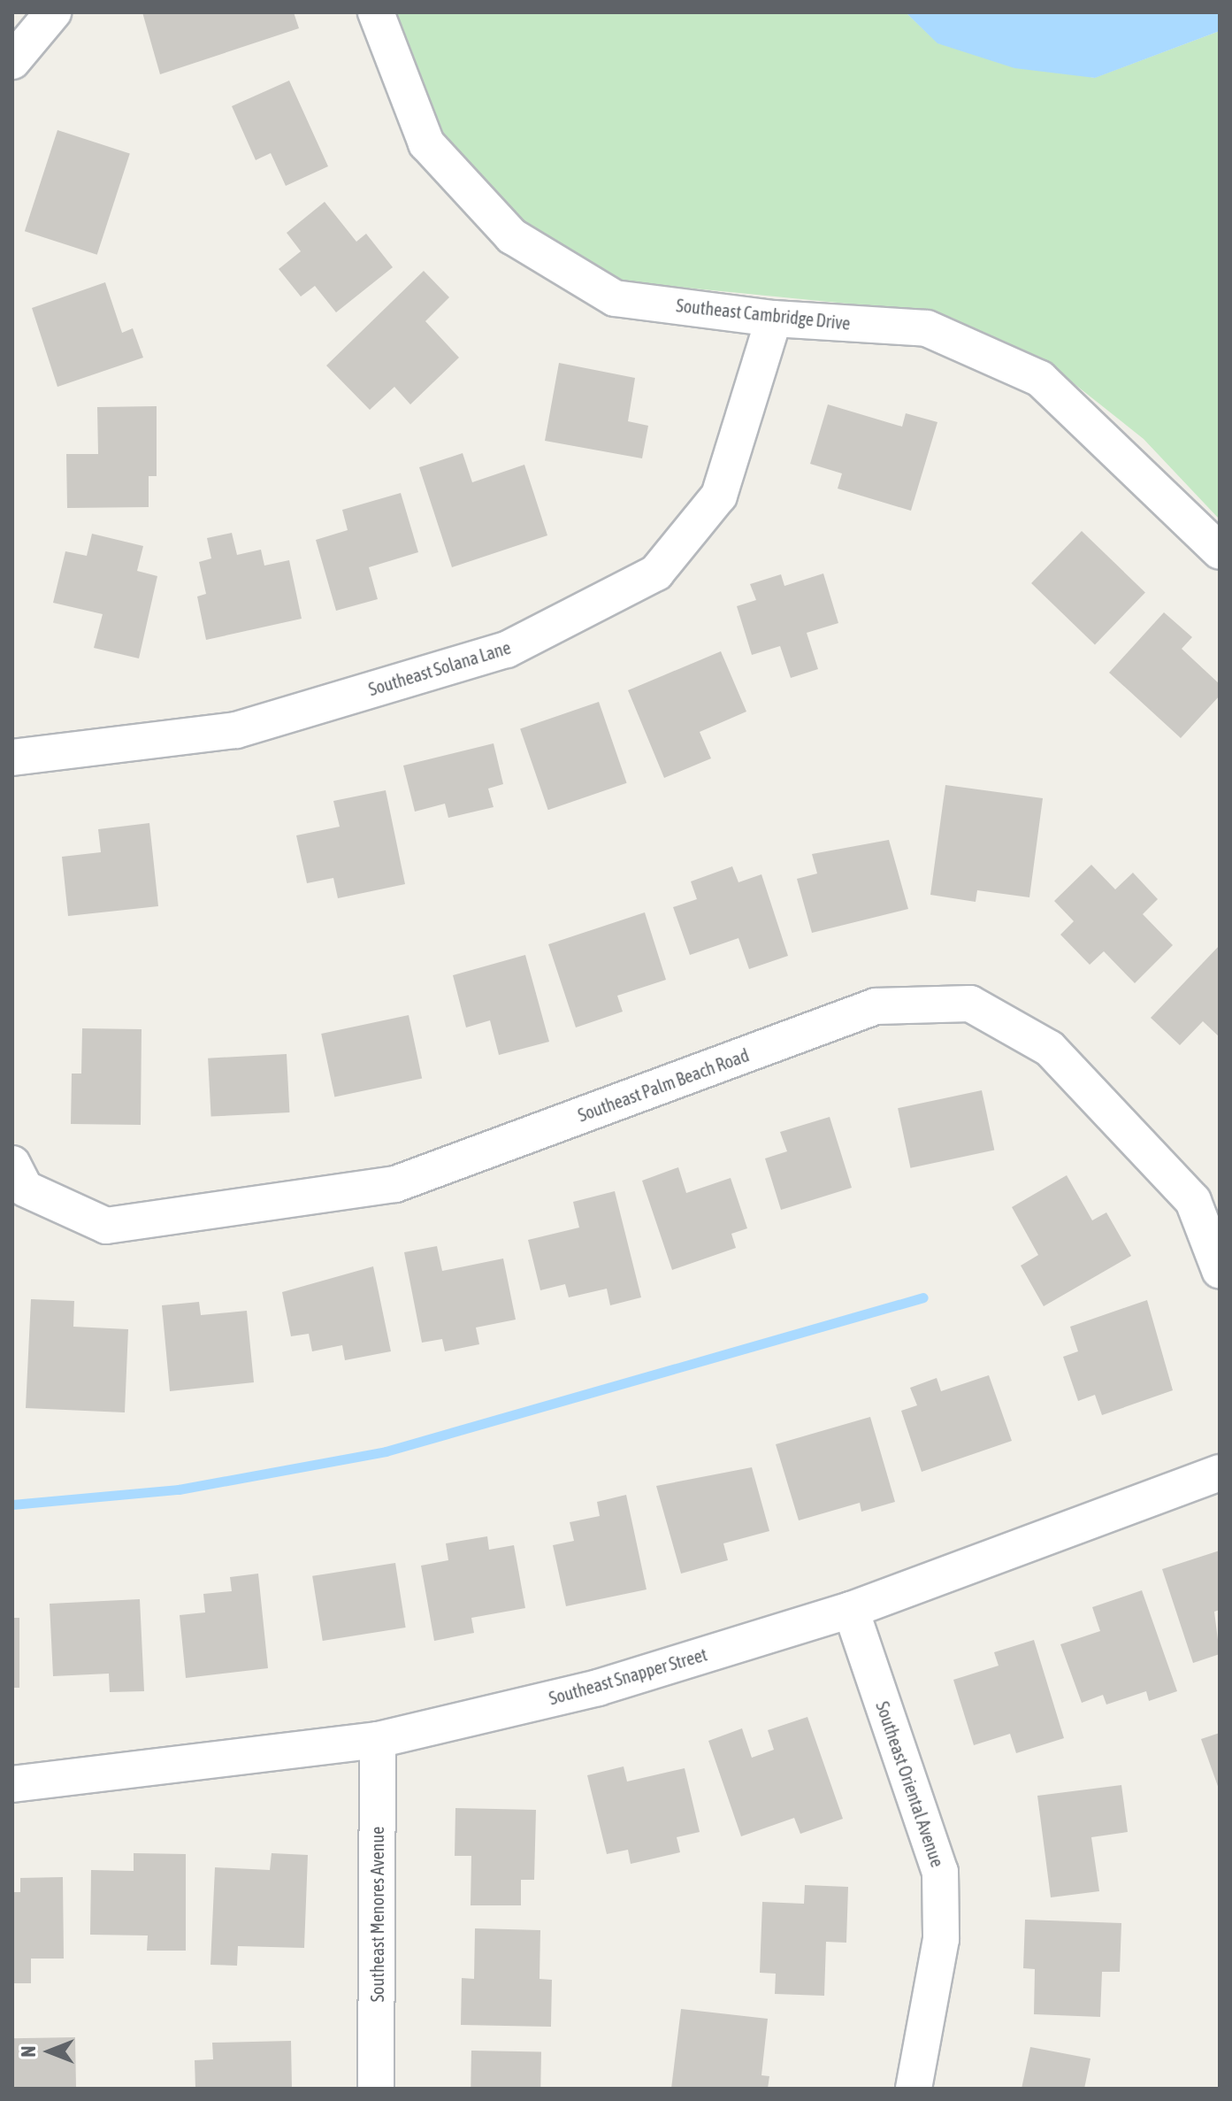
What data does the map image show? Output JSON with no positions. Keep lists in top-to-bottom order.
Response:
{
  "streets": {
    "street": [
      "Southeast Cambridge Drive",
      "Southeast Solana Lane",
      "Southeast Palm Beach Road",
      "Southeast Snapper Street",
      "Southeast Oriental Avenue",
      "Southeast Menores Avenue"
    ]
  },
  "crossings": [
    ["Southeast Cambridge Drive", "Southeast Solana Lane"],
    ["Southeast Snapper Street", "Southeast Oriental Avenue"],
    ["Southeast Snapper Street", "Southeast Menores Avenue"]
  ],
  "north": "left"
}
